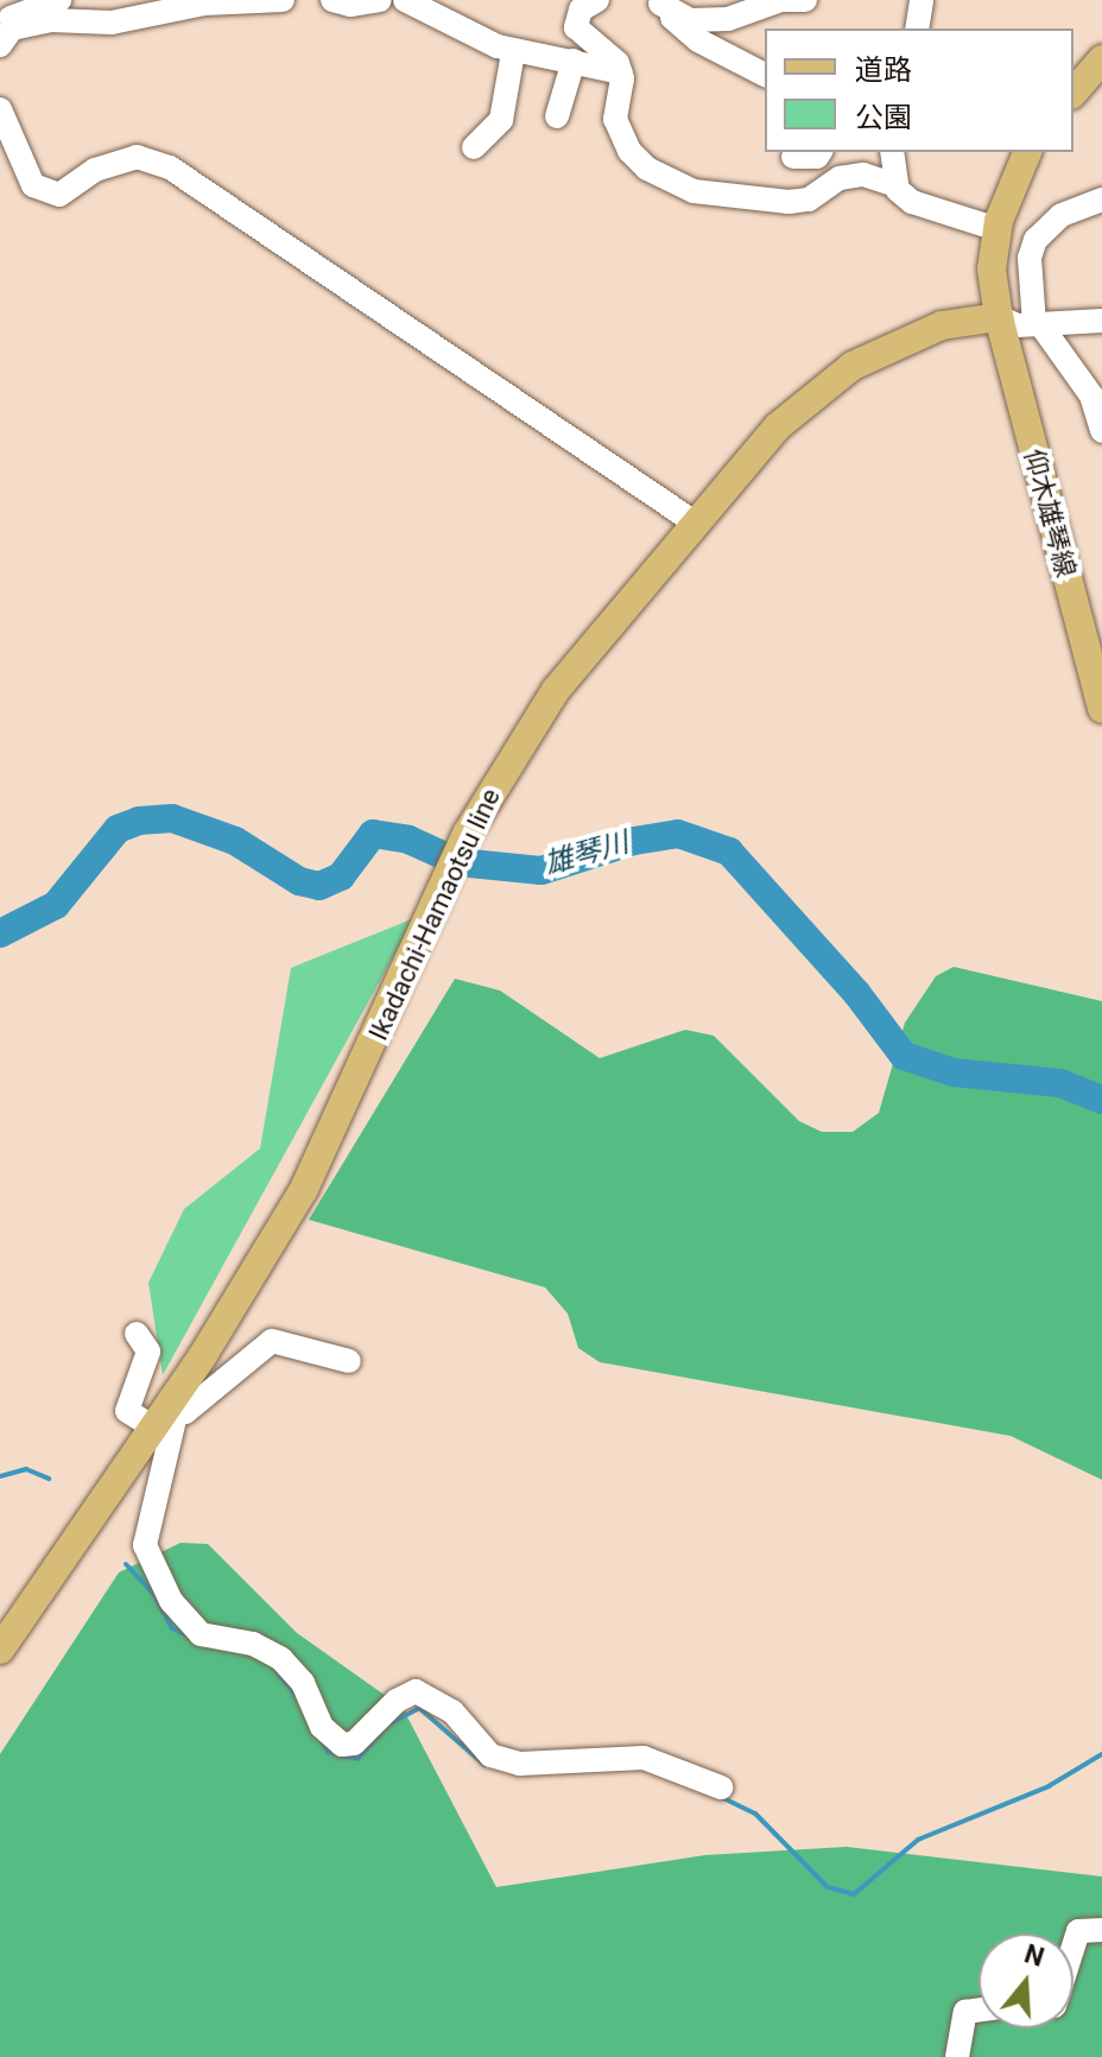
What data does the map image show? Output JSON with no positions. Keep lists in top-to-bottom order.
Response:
{
  "streets": {
    "main road": ["仰木雄琴線", "Ikadachi-Hamaotsu line"]
  },
  "crossings": [
    ["仰木雄琴線", "Ikadachi-Hamaotsu line"]
  ],
  "water": ["雄琴川"],
  "legend": ["道路", "公園"],
  "north": "top"
}
